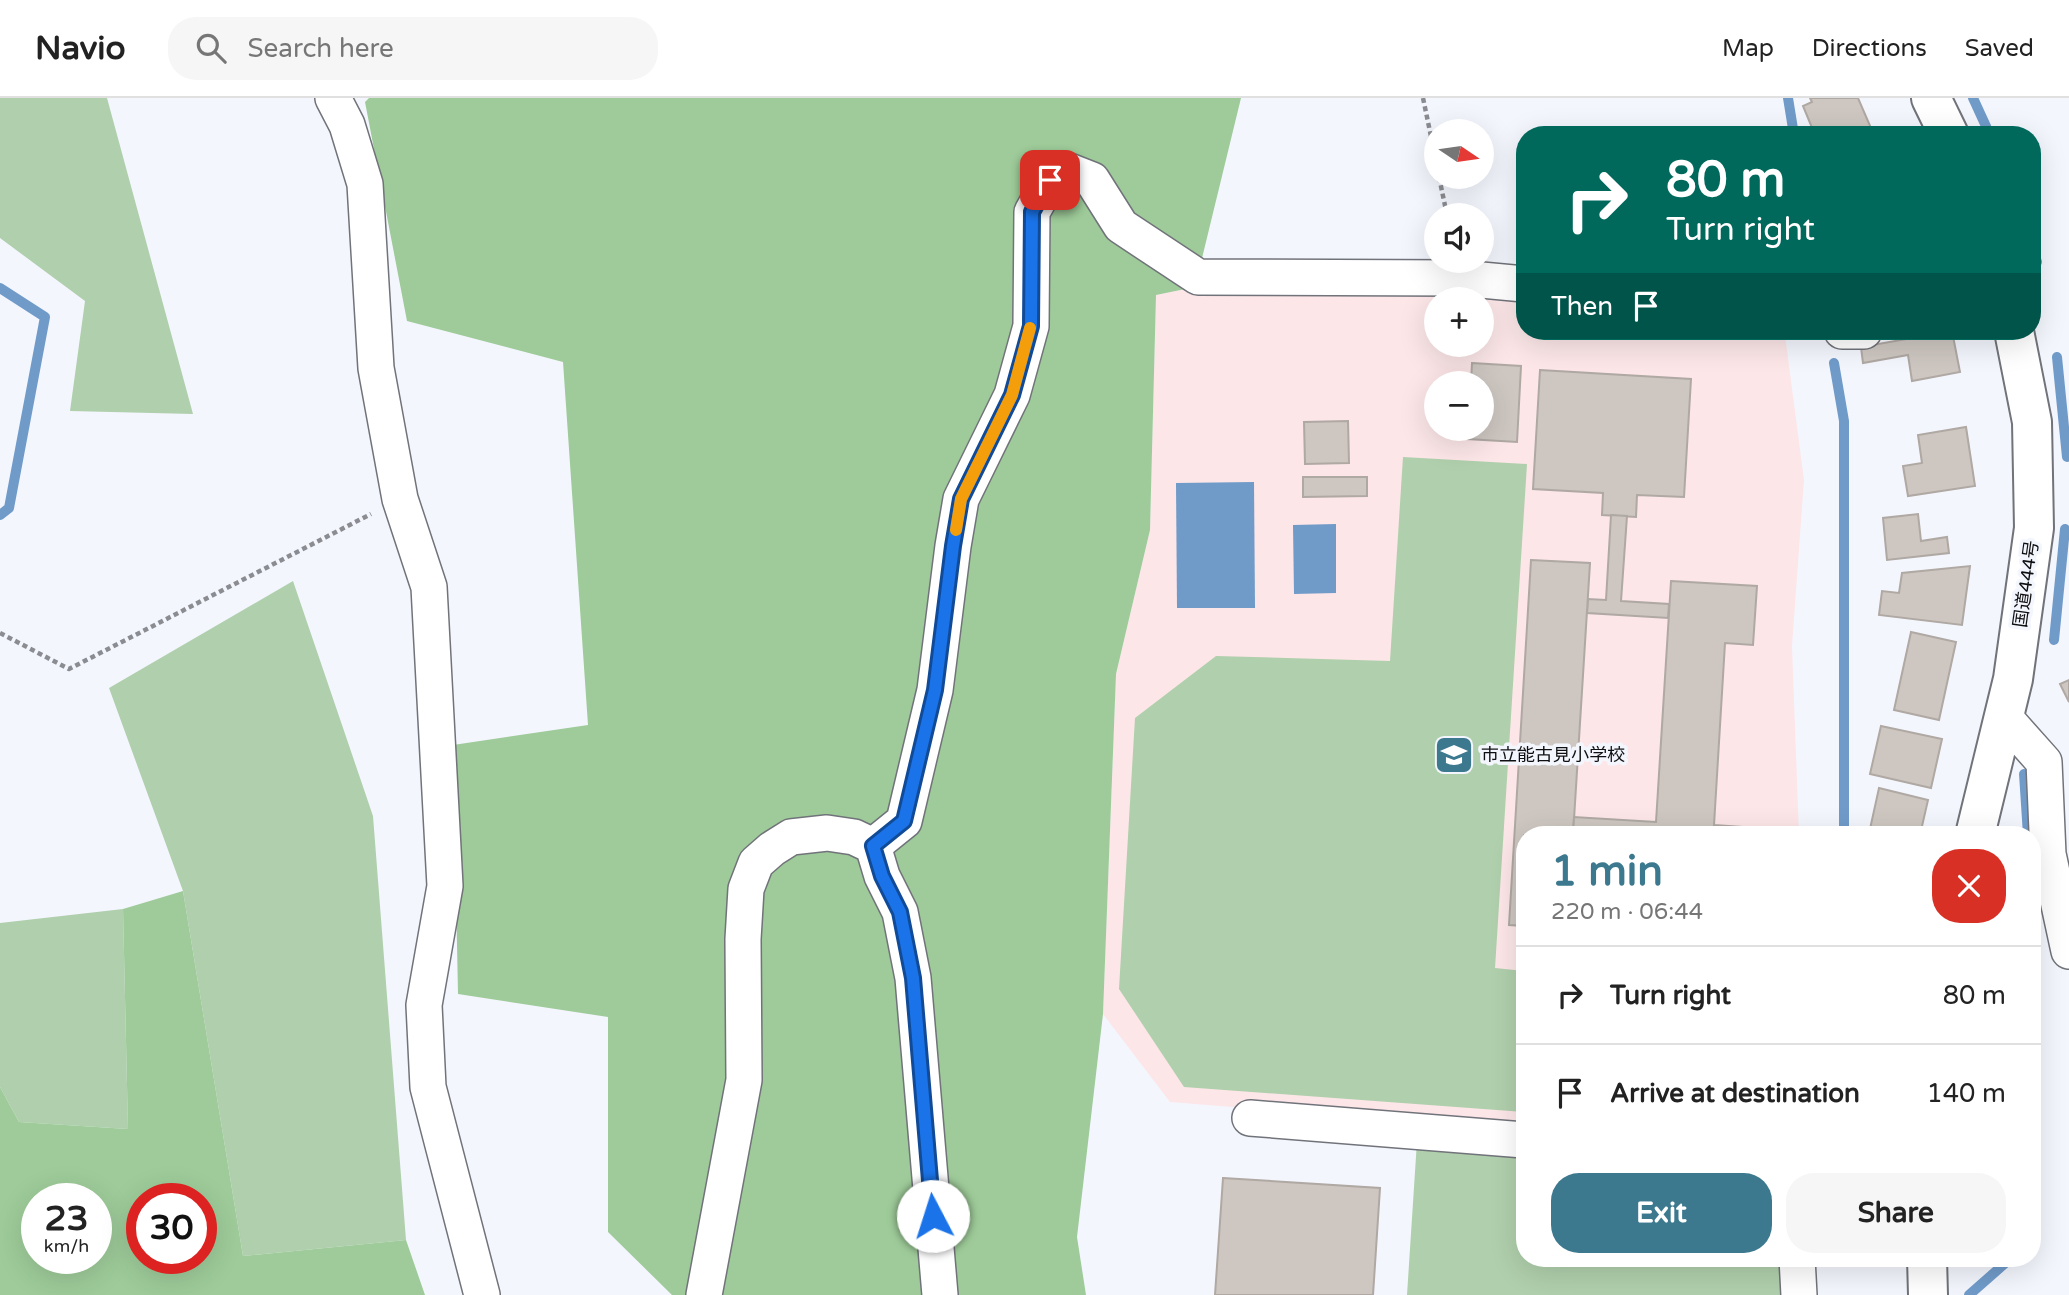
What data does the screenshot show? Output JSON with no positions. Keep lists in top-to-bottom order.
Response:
{
  "streets": {
    "highway": ["国道444号"]
  },
  "places": {
    "school or university": ["市立能古見小学校"]
  },
  "north": "right",
  "page": {
    "header": "Navio",
    "search": "Search here",
    "nav": ["Map", "Directions", "Saved"],
    "map_buttons": ["+", "−"],
    "turn": ["80 m", "Turn right"],
    "then": "Then",
    "heading": ["1 min", "220 m · 06:44"],
    "list": [
      {
        "name": "Turn right",
        "value": "80 m"
      },
      {
        "name": "Arrive at destination",
        "value": "140 m"
      }
    ],
    "buttons": ["Exit", "Share"],
    "speed": "23 km/h",
    "limit": "30"
  }
}
